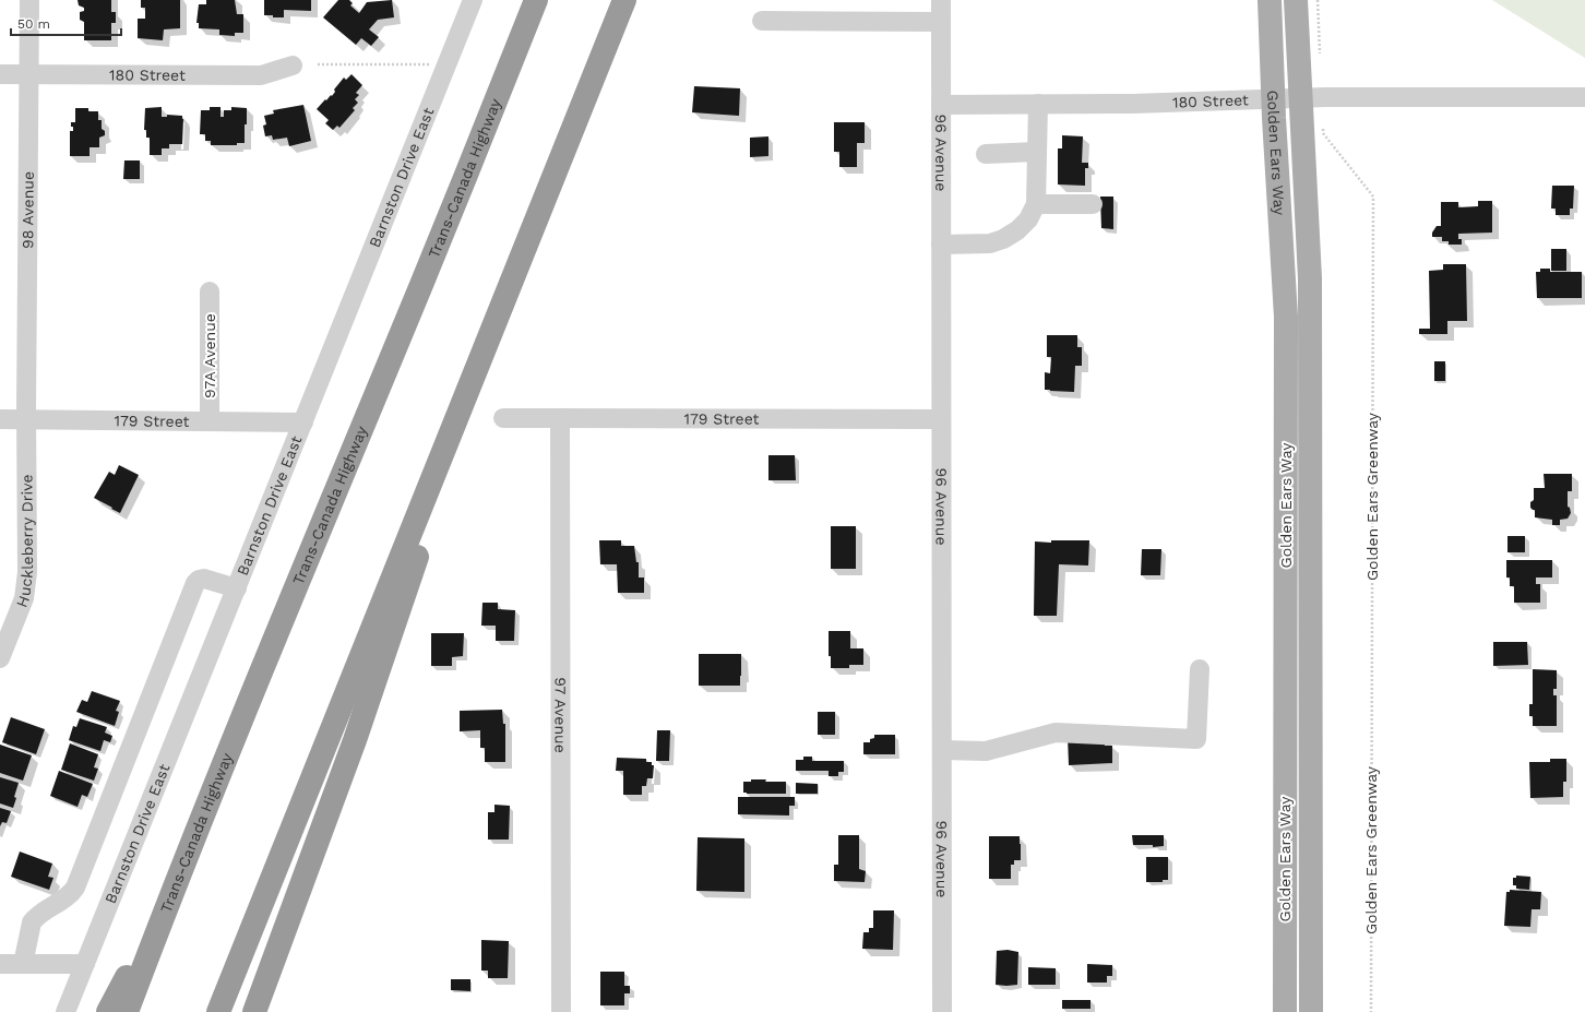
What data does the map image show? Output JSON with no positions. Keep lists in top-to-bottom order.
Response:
{
  "streets": {
    "highway": ["Trans-Canada Highway"],
    "main road": ["Golden Ears Way"],
    "street": [
      "180 Street",
      "96 Avenue",
      "Barnston Drive East",
      "98 Avenue",
      "97A Avenue",
      "179 Street",
      "Huckleberry Drive",
      "97 Avenue"
    ],
    "path": ["Golden Ears Greenway"]
  },
  "crossings": [
    ["180 Street", "96 Avenue"],
    ["180 Street", "Golden Ears Way"],
    ["180 Street", "98 Avenue"],
    ["180 Street", "Golden Ears Greenway"],
    ["96 Avenue", "179 Street"],
    ["Golden Ears Way", "Golden Ears Greenway"],
    ["Barnston Drive East", "179 Street"],
    ["98 Avenue", "179 Street"],
    ["98 Avenue", "Huckleberry Drive"],
    ["97A Avenue", "179 Street"],
    ["179 Street", "Huckleberry Drive"],
    ["179 Street", "97 Avenue"]
  ],
  "scale_bar": "50 m"
}
